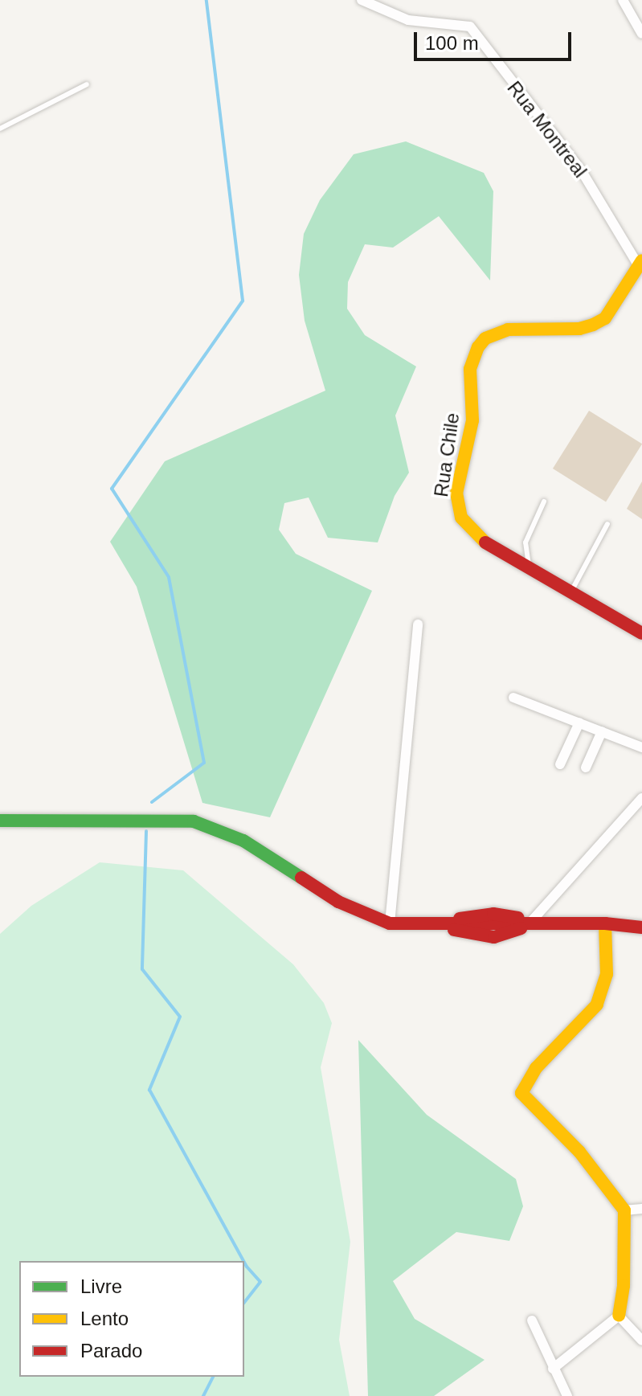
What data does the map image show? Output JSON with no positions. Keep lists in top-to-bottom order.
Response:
{
  "streets": {
    "street": ["Rua Montreal", "Rua Chile"]
  },
  "crossings": [
    ["Rua Montreal", "Rua Chile"]
  ],
  "legend": ["Livre", "Lento", "Parado"],
  "scale_bar": "100 m"
}
